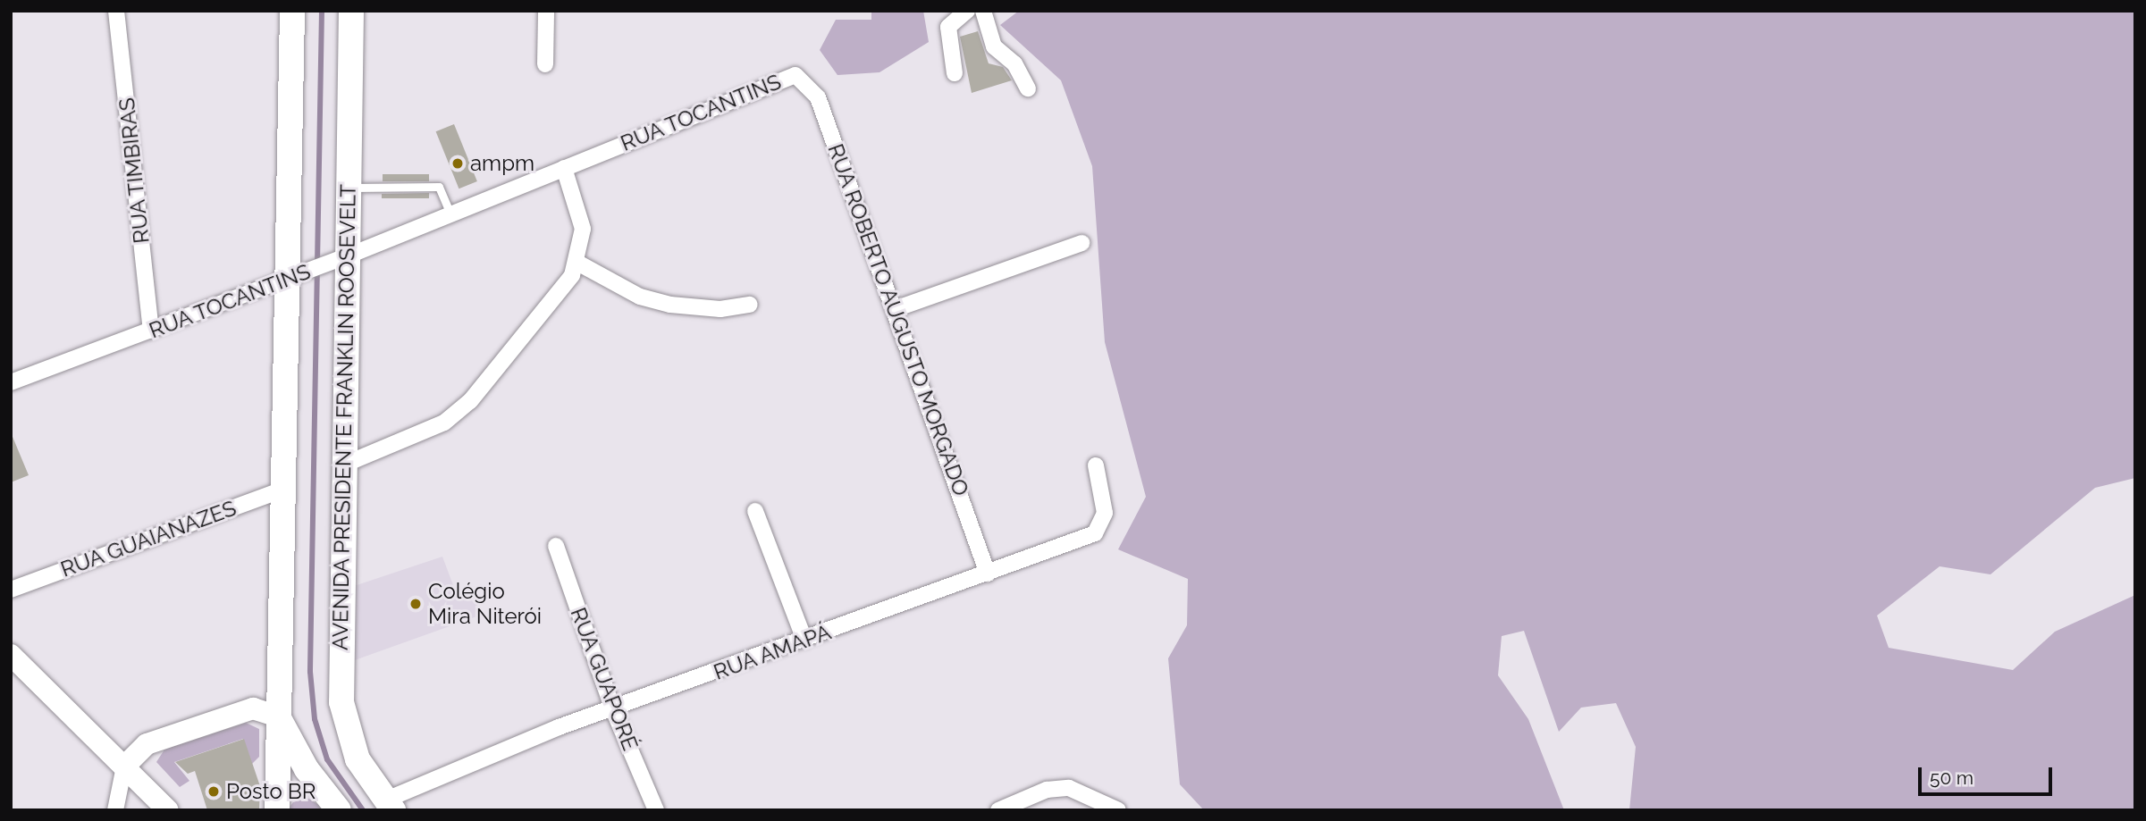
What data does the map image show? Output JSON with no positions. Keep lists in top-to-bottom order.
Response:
{
  "streets": {
    "main road": ["AVENIDA PRESIDENTE FRANKLIN ROOSEVELT"],
    "street": [
      "RUA TOCANTINS",
      "RUA TIMBIRAS",
      "RUA ROBERTO AUGUSTO MORGADO",
      "RUA GUAIANAZES",
      "RUA AMAPÁ",
      "RUA GUAPORÉ"
    ]
  },
  "crossings": [
    ["RUA TOCANTINS", "RUA TIMBIRAS"],
    ["RUA TOCANTINS", "RUA ROBERTO AUGUSTO MORGADO"],
    ["RUA TOCANTINS", "AVENIDA PRESIDENTE FRANKLIN ROOSEVELT"],
    ["RUA ROBERTO AUGUSTO MORGADO", "RUA AMAPÁ"],
    ["AVENIDA PRESIDENTE FRANKLIN ROOSEVELT", "RUA AMAPÁ"],
    ["RUA AMAPÁ", "RUA GUAPORÉ"]
  ],
  "places": ["ampm", "Colégio Mira Niterói", "Posto BR"],
  "scale_bar": "50 m"
}
